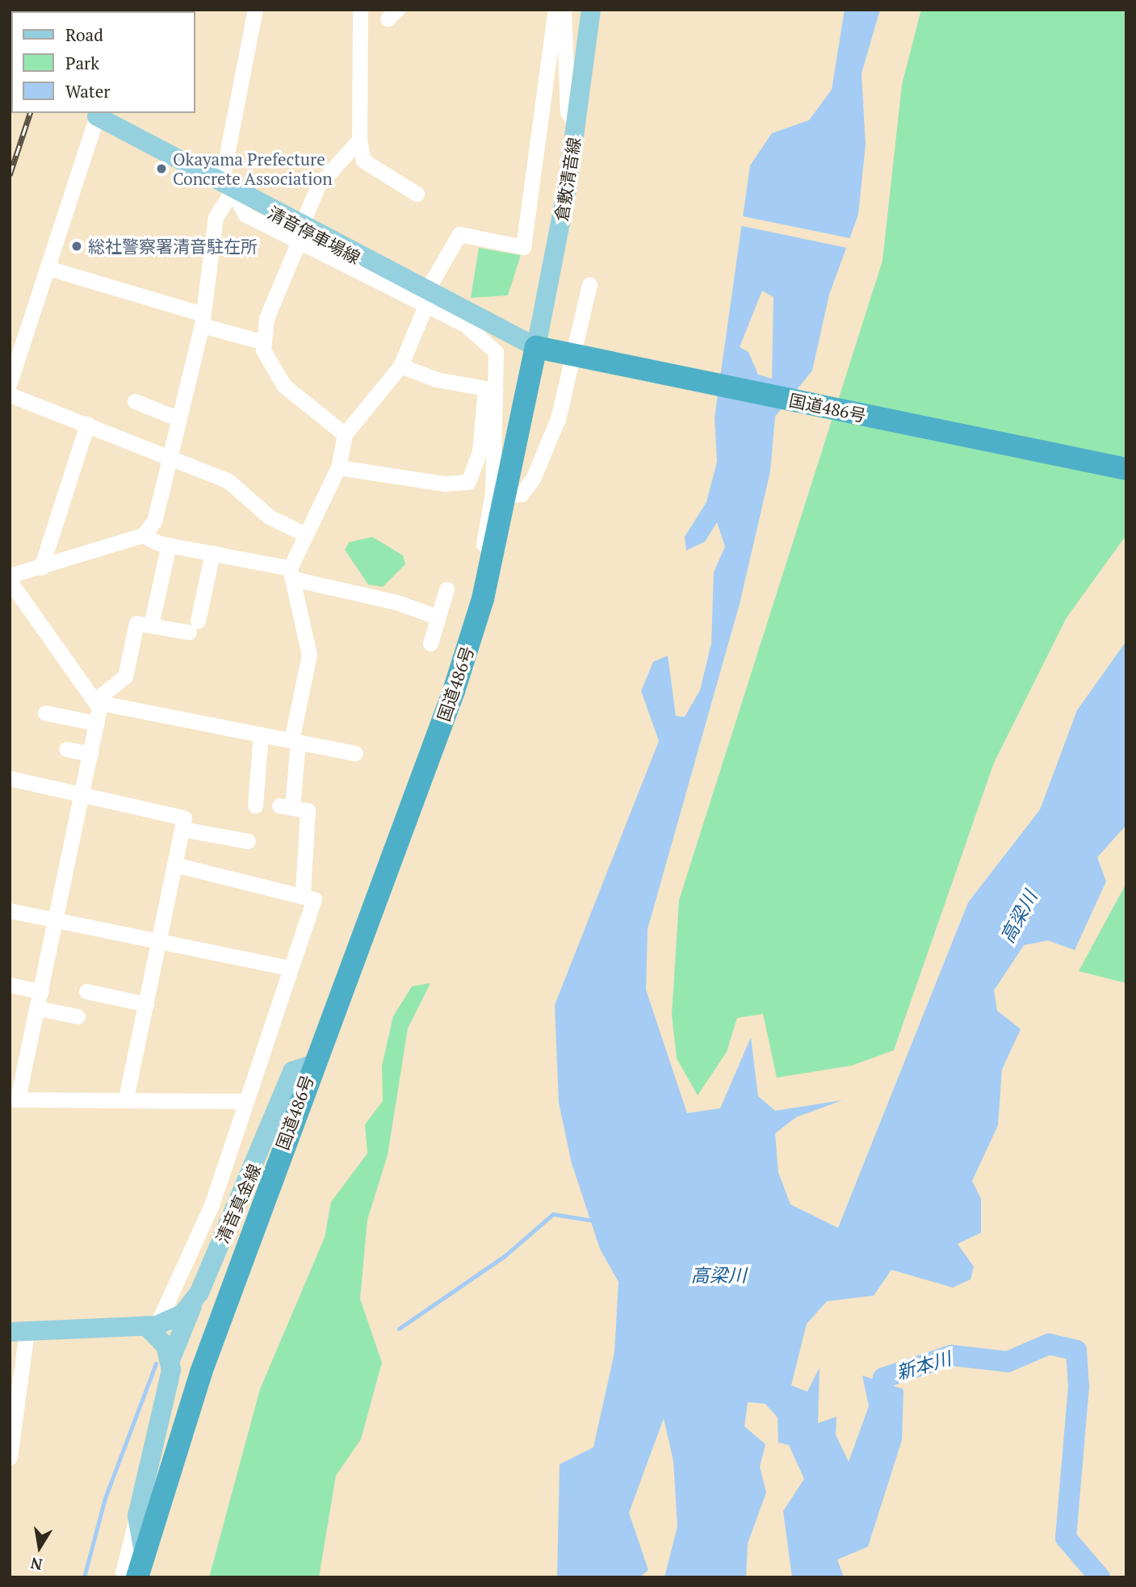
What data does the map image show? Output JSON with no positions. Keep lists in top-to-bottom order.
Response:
{
  "streets": {
    "highway": ["国道486号"],
    "main road": ["倉敷清音線", "清音停車場線", "清音真金線"]
  },
  "crossings": [
    ["倉敷清音線", "清音停車場線"],
    ["倉敷清音線", "国道486号"],
    ["清音停車場線", "国道486号"],
    ["国道486号", "清音真金線"]
  ],
  "water": ["高梁川", "新本川"],
  "places": ["Okayama Prefecture Concrete Association", "総社警察署清音駐在所"],
  "legend": ["Road", "Park", "Water"],
  "north": "bottom"
}
